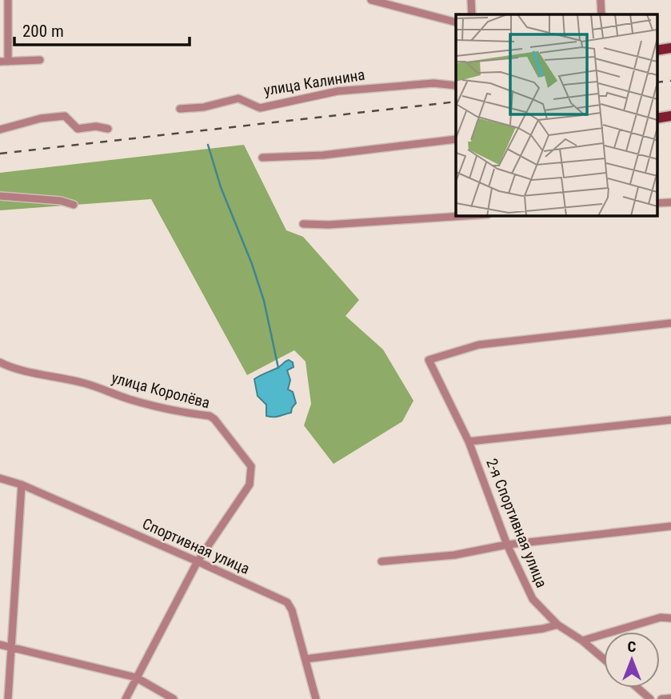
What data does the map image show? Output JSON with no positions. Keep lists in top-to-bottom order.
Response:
{
  "streets": {
    "street": [
      "улица Калинина",
      "улица Королёва",
      "2-я Спортивная улица",
      "Спортивная улица"
    ]
  },
  "crossings": [
    ["улица Королёва", "Спортивная улица"]
  ],
  "scale_bar": "200 m",
  "north": "top"
}
